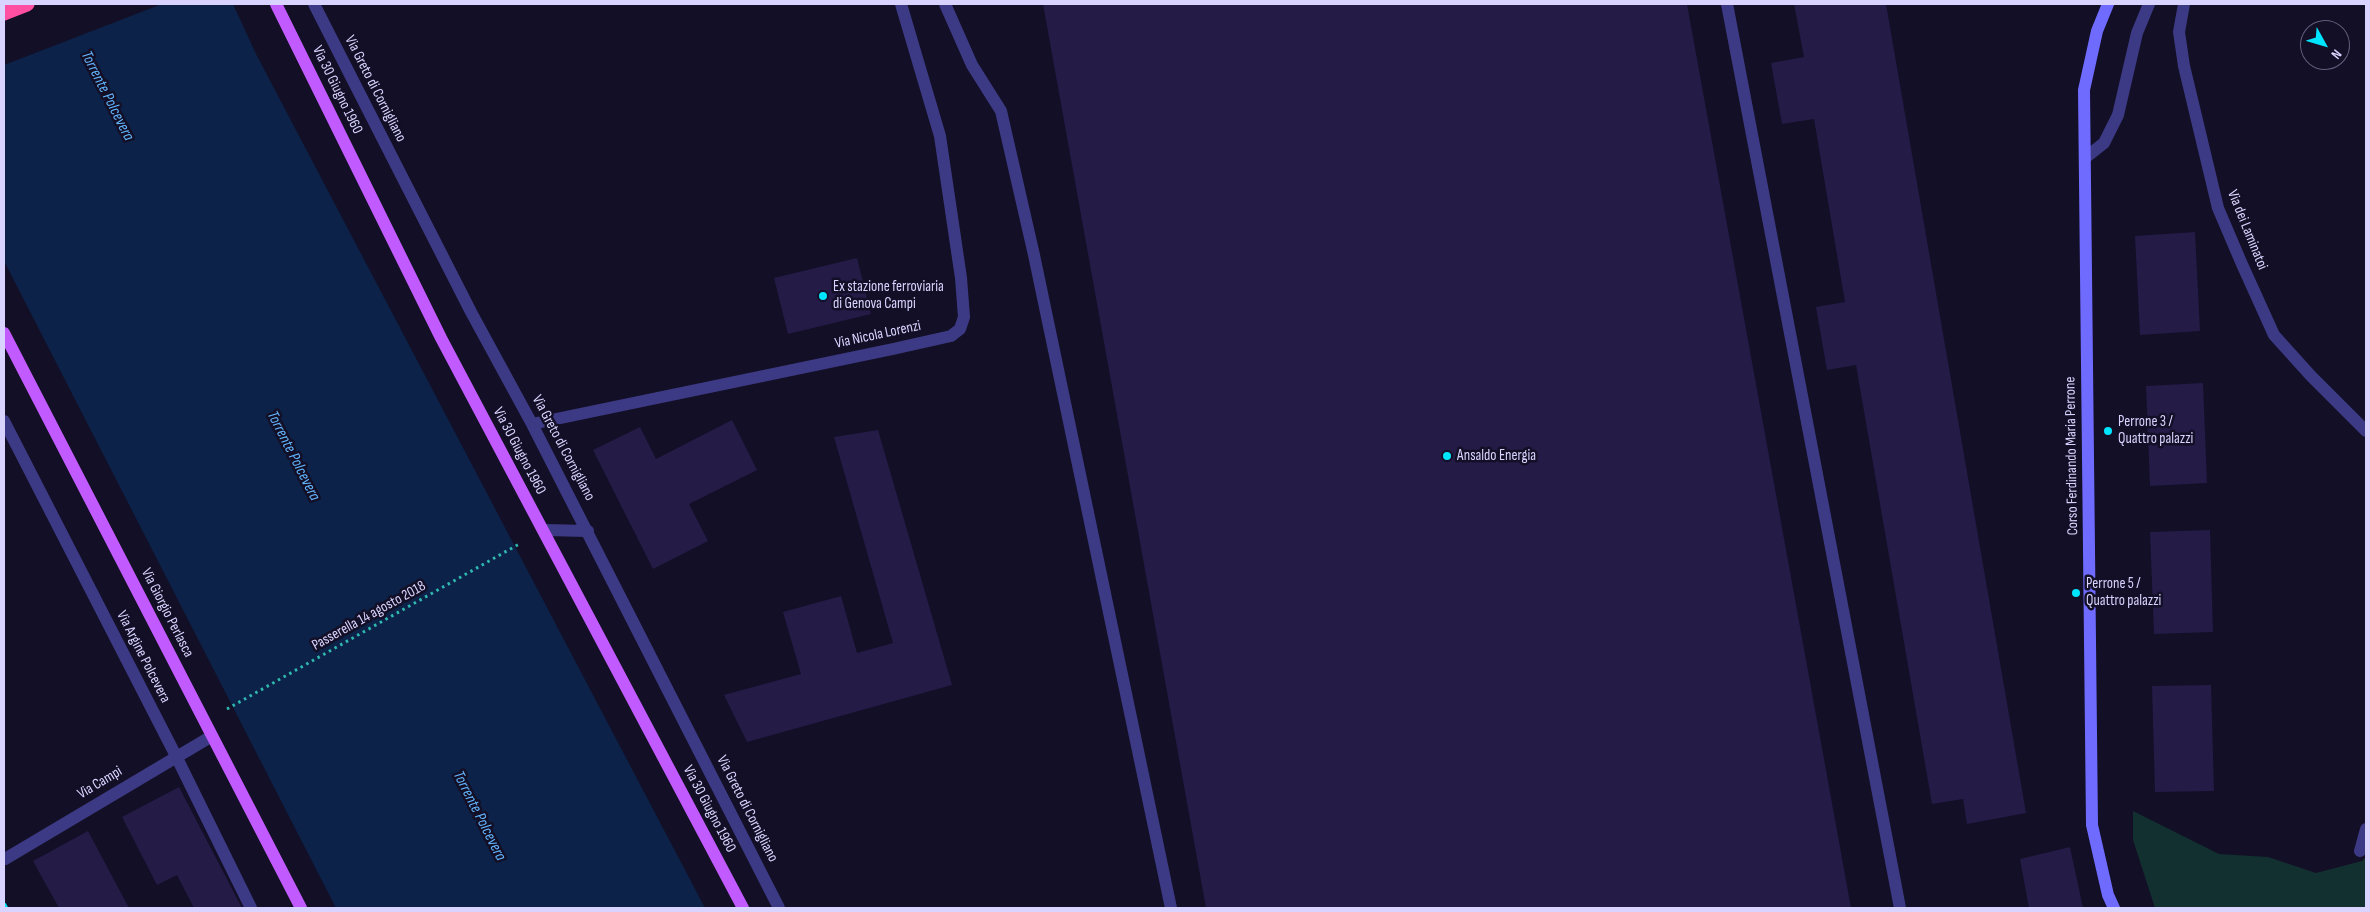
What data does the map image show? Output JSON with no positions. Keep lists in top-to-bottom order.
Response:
{
  "streets": {
    "main road": ["Via 30 Giugno 1960", "Corso Ferdinando Maria Perrone", "Via Giorgio Perlasca"],
    "street": [
      "Via Greto di Cornigliano",
      "Via dei Laminatoi",
      "Via Nicola Lorenzi",
      "Via Argine Polcevera",
      "Via Campi"
    ],
    "path": ["Passerella 14 agosto 2018"]
  },
  "crossings": [
    ["Via Greto di Cornigliano", "Via Nicola Lorenzi"],
    ["Via Giorgio Perlasca", "Via Campi"],
    ["Via Argine Polcevera", "Via Campi"]
  ],
  "water": ["Torrente Polcevera"],
  "places": [
    "Ex stazione ferroviaria di Genova Campi",
    "Perrone 3 / Quattro palazzi",
    "Ansaldo Energia",
    "Perrone 5 / Quattro palazzi"
  ],
  "north": "bottom right"
}
